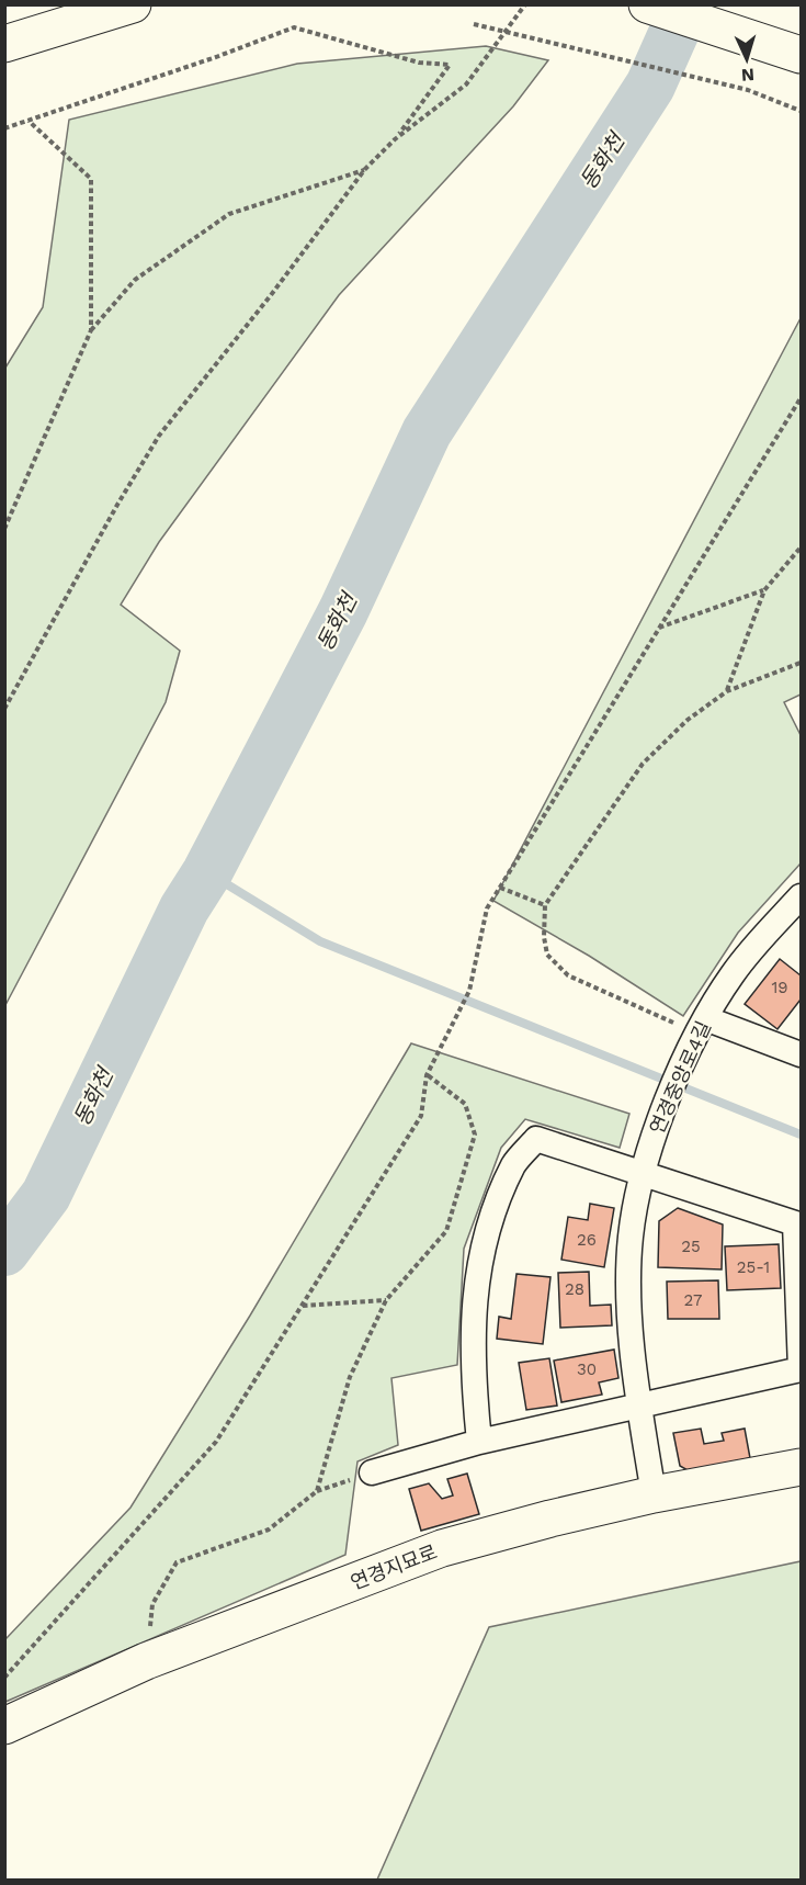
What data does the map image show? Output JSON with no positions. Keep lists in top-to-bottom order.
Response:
{
  "streets": {
    "street": ["연경중앙로4길", "연경지묘로"]
  },
  "crossings": [
    ["연경중앙로4길", "연경지묘로"]
  ],
  "water": ["동화천"],
  "house_numbers": [
    "19",
    "26",
    "25",
    "25-1",
    "28",
    "27",
    "30"
  ],
  "north": "bottom"
}
